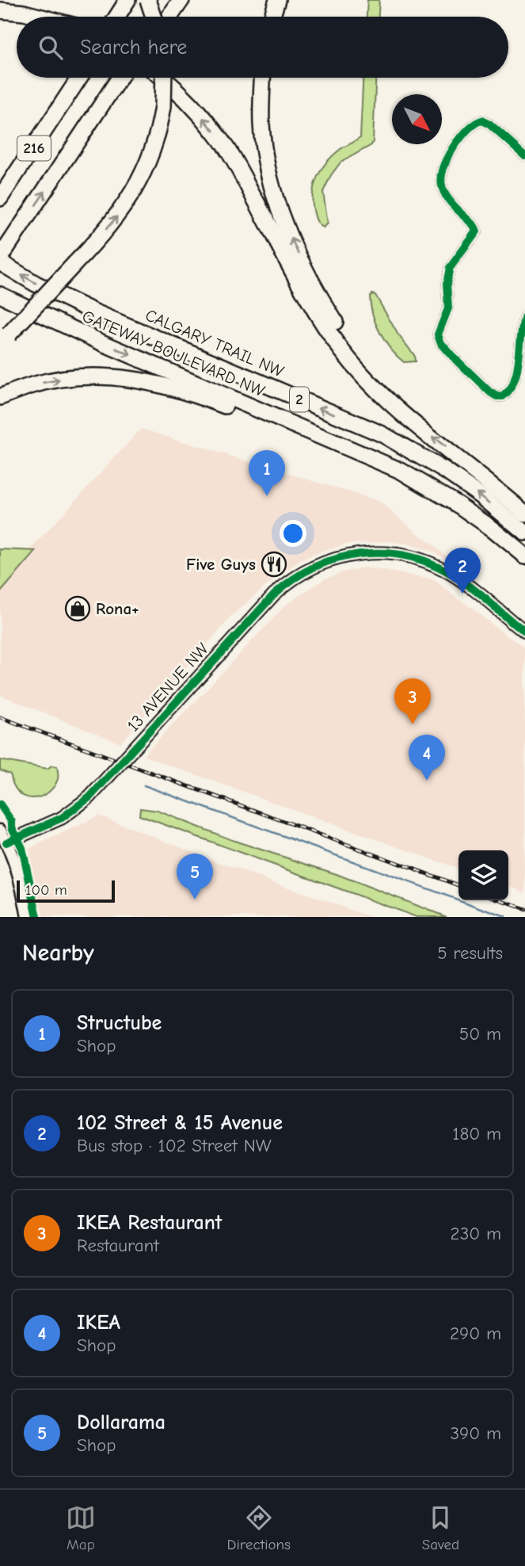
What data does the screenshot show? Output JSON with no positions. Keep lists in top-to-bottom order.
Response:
{
  "streets": {
    "highway": [
      "216",
      "CALGARY TRAIL NW",
      "GATEWAY BOULEVARD NW",
      "2"
    ],
    "street": ["13 AVENUE NW"]
  },
  "places": {
    "restaurant": ["Five Guys"],
    "shop": ["Rona+"]
  },
  "scale_bar": "100 m",
  "north": "bottom right",
  "page": {
    "search": "Search here",
    "pins": [
      "1",
      "2",
      "3",
      "4",
      "5"
    ],
    "scale": "100 m",
    "heading": ["Nearby", "5 results"],
    "list": [
      {
        "mark": "1",
        "name": "Structube",
        "note": "Shop",
        "value": "50 m"
      },
      {
        "mark": "2",
        "name": "102 Street & 15 Avenue",
        "note": "Bus stop · 102 Street NW",
        "value": "180 m"
      },
      {
        "mark": "3",
        "name": "IKEA Restaurant",
        "note": "Restaurant",
        "value": "230 m"
      },
      {
        "mark": "4",
        "name": "IKEA",
        "note": "Shop",
        "value": "290 m"
      },
      {
        "mark": "5",
        "name": "Dollarama",
        "note": "Shop",
        "value": "390 m"
      }
    ],
    "nav": ["Map", "Directions", "Saved"]
  }
}
